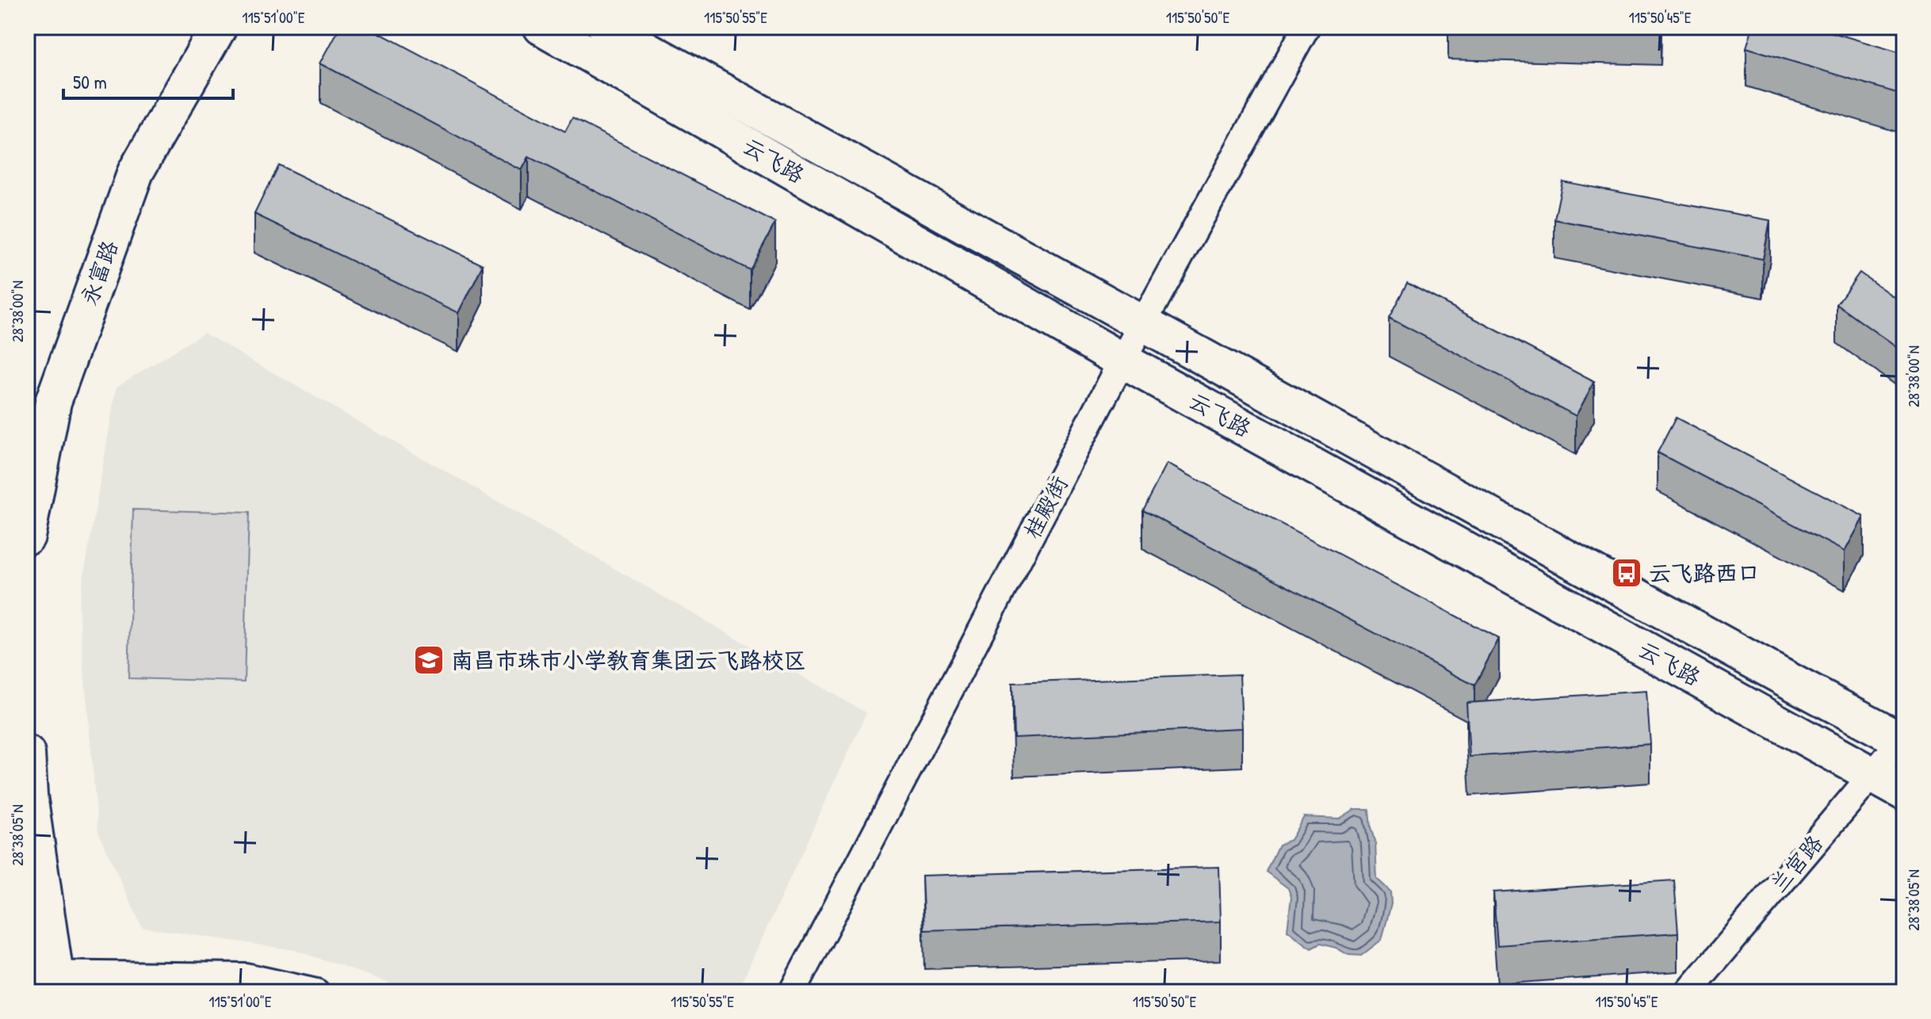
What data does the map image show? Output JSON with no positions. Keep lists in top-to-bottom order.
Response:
{
  "streets": {
    "main road": ["云飞路", "永富路"],
    "street": ["桂殿街", "兰宫路"]
  },
  "crossings": [
    ["云飞路", "桂殿街"],
    ["云飞路", "兰宫路"]
  ],
  "places": {
    "bus stop": ["云飞路西口"],
    "school or university": ["南昌市珠市小学教育集团云飞路校区"]
  },
  "scale_bar": "50 m",
  "coordinates": [
    "115°51'00\"E",
    "115°50'55\"E",
    "115°50'50\"E",
    "115°50'45\"E",
    "28°38'00\"N",
    "28°38'05\"N"
  ]
}
